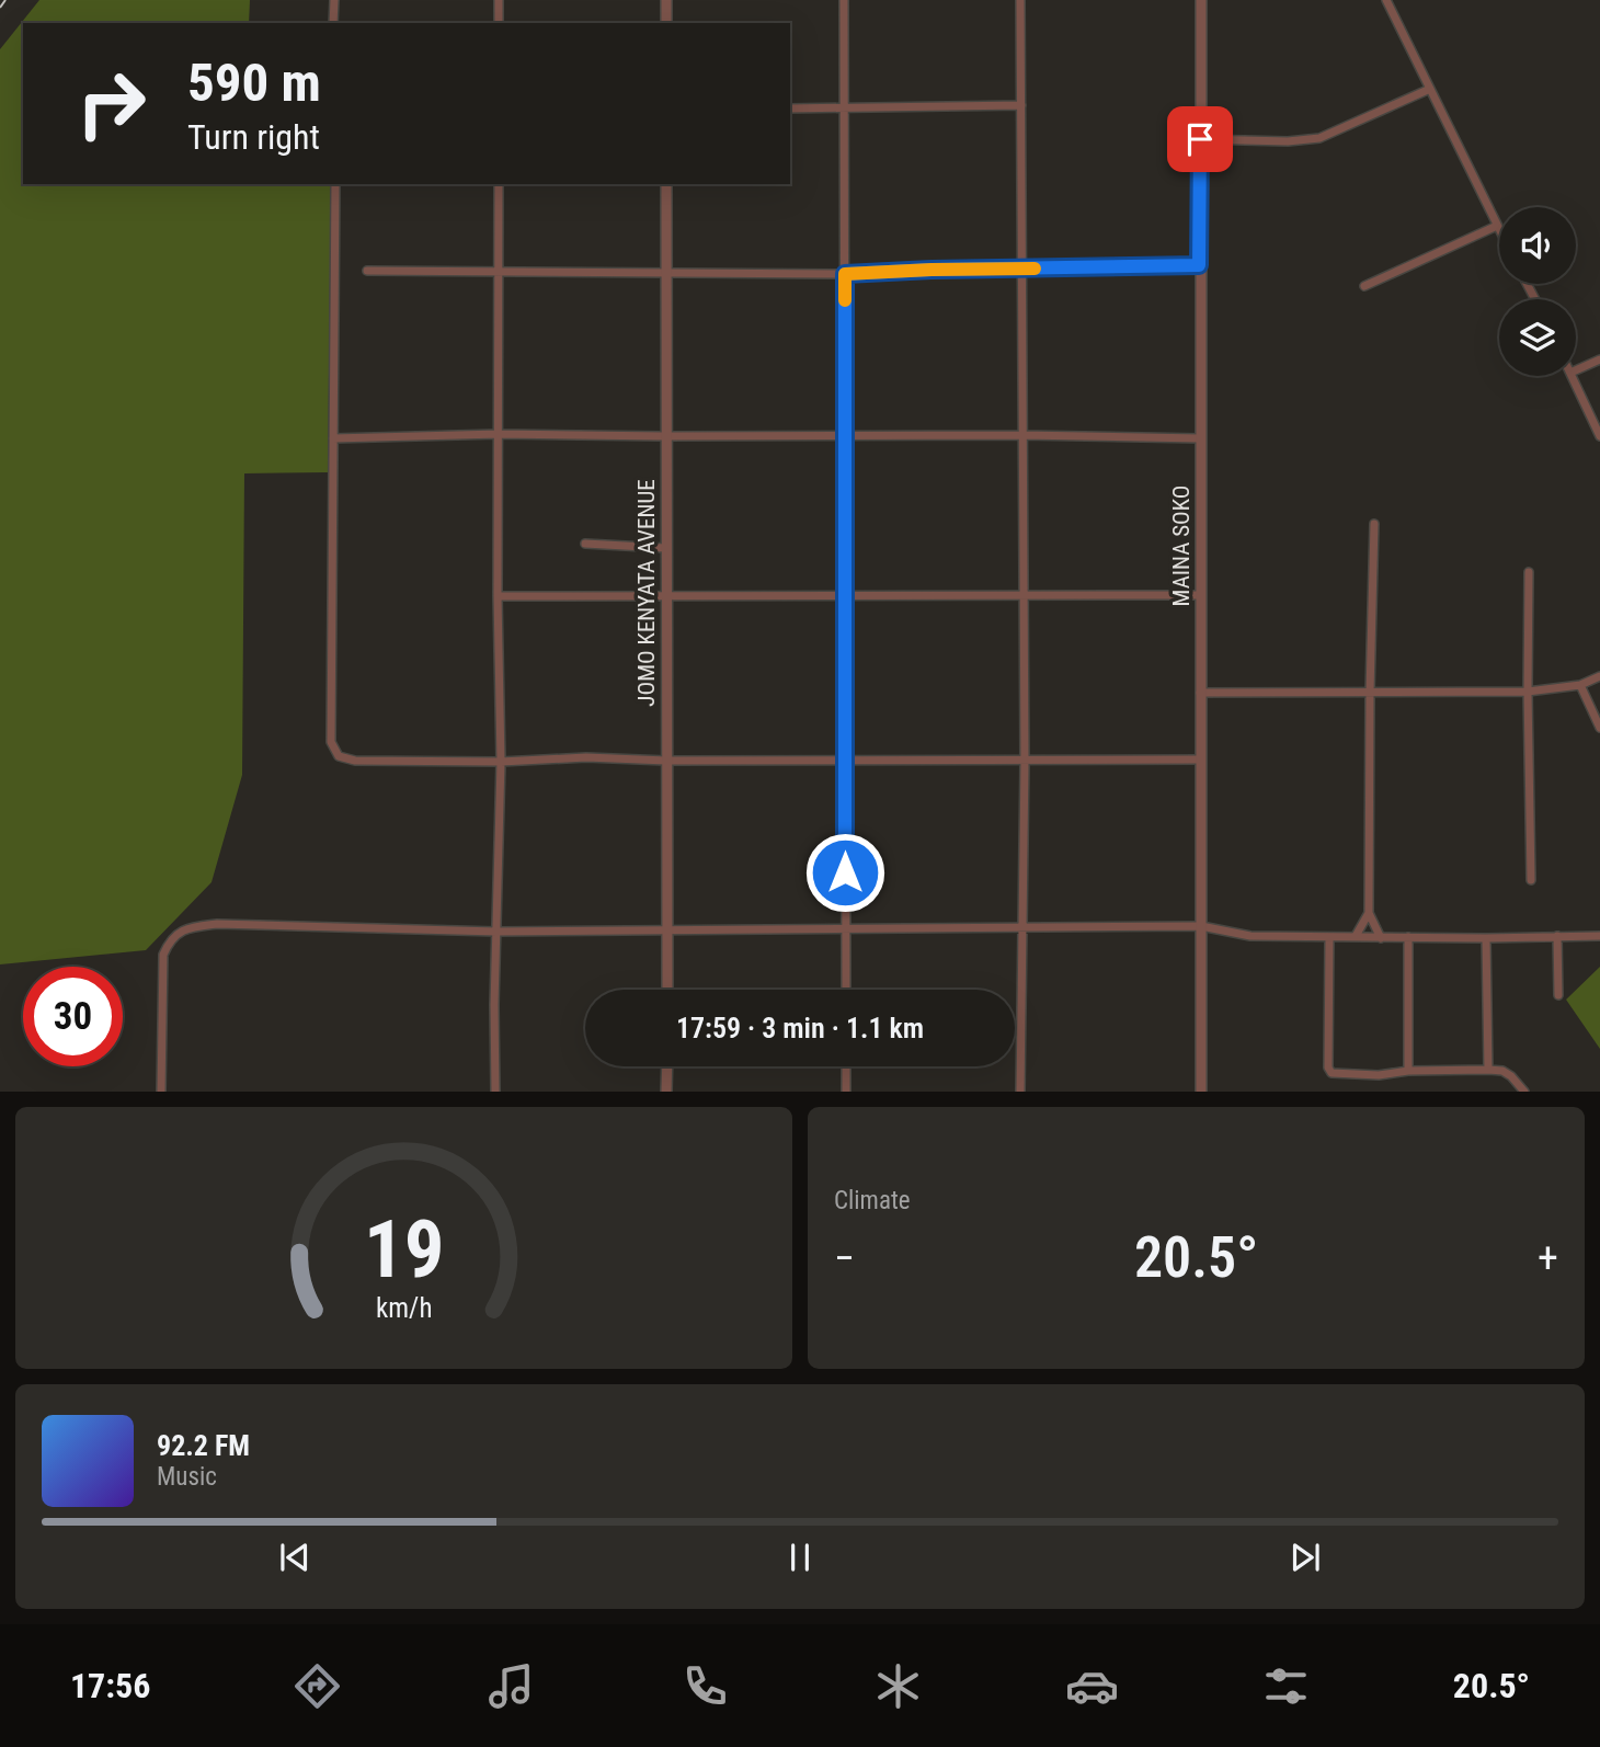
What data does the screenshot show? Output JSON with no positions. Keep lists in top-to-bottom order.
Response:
{
  "streets": {
    "street": ["MAINA SOKO", "JOMO KENYATA AVENUE"]
  },
  "page": {
    "turn": ["590 m", "Turn right"],
    "limit": "30",
    "trip": "17:59 · 3 min · 1.1 km",
    "tile": "Climate",
    "heat": ["−", "20.5°", "+"],
    "song": ["92.2 FM", "Music"],
    "tabs": ["17:56", "20.5°"],
    "gauge": ["19", "km/h"]
  }
}
